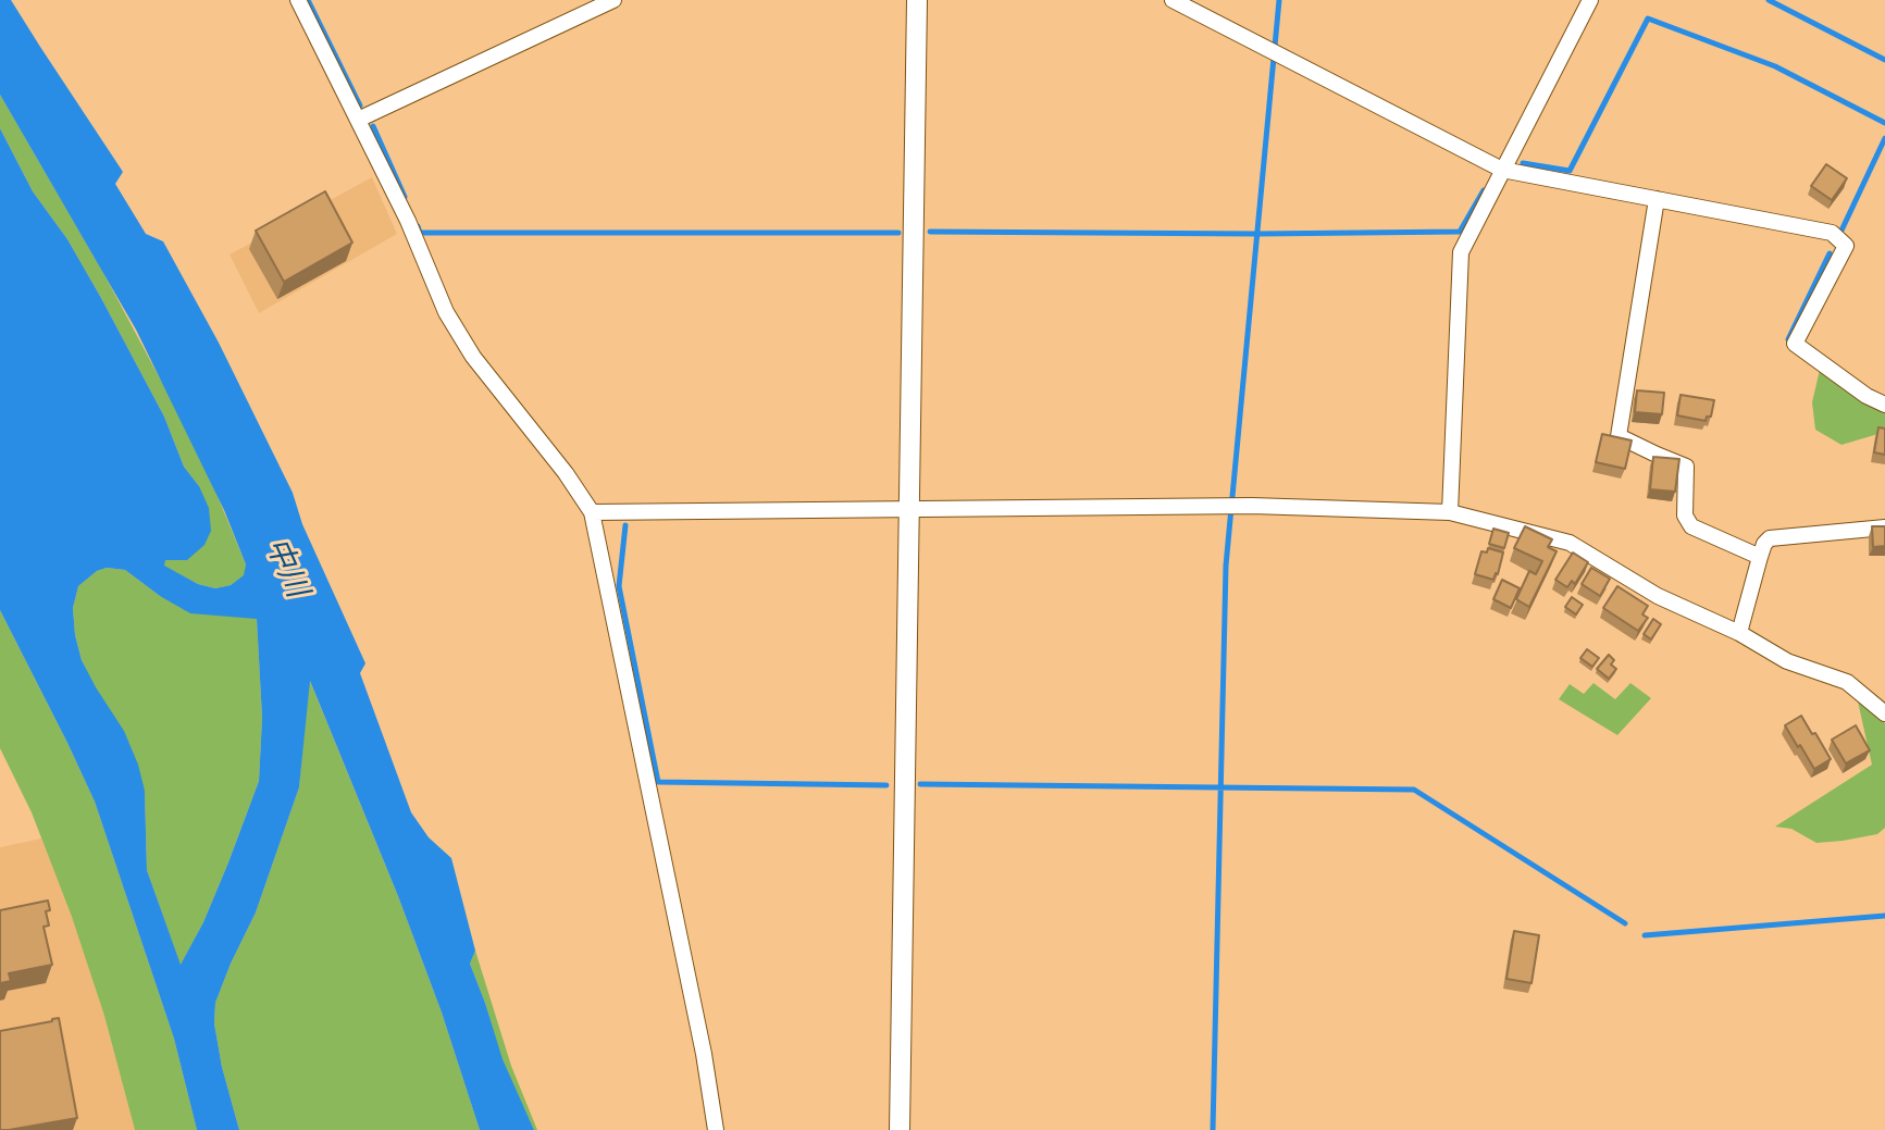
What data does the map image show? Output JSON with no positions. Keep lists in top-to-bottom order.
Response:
{
  "water": ["中川"]
}
